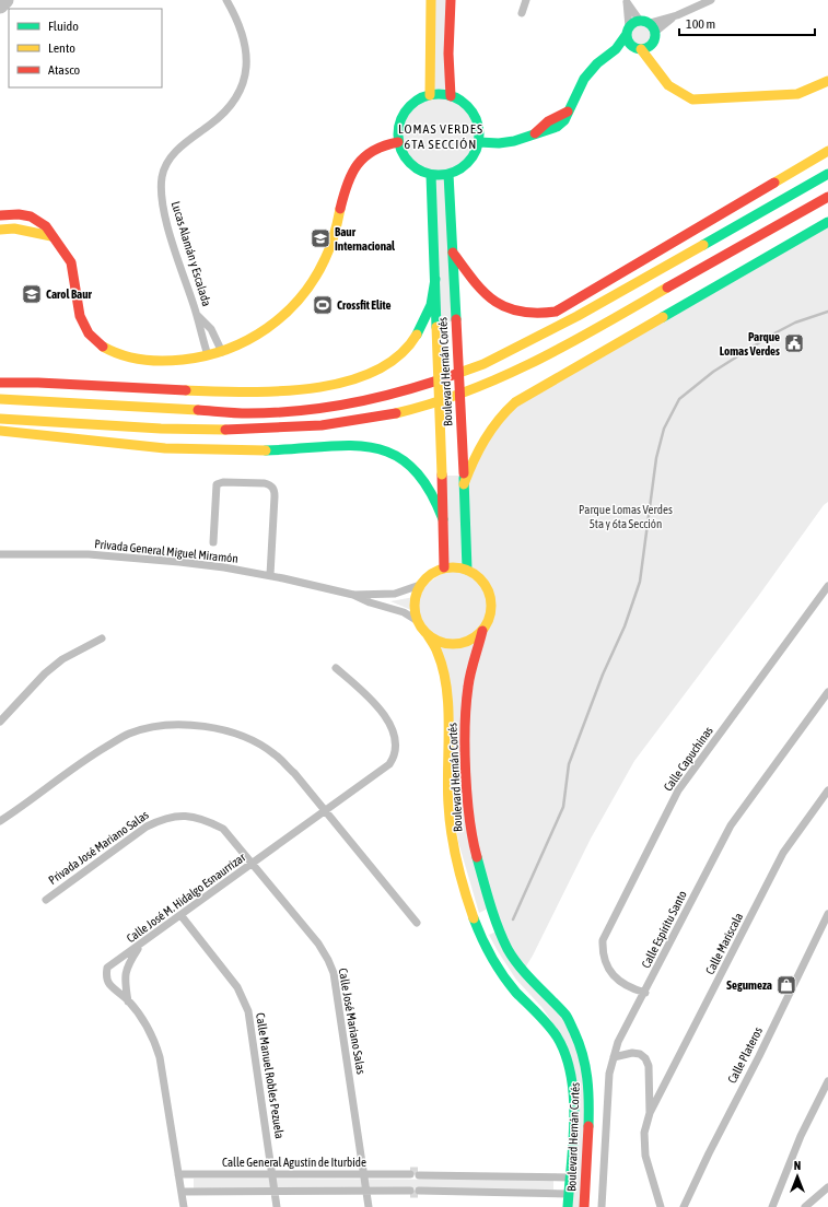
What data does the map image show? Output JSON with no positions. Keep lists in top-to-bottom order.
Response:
{
  "streets": {
    "main road": ["Boulevard Hernán Cortés"],
    "street": [
      "Lucas Alamán y Escalada",
      "Privada General Miguel Miramón",
      "Calle Capuchinas",
      "Privada José Mariano Salas",
      "Calle José M. Hidalgo Esnaurrizar",
      "Calle Espíritu Santo",
      "Calle Mariscala",
      "Calle José Mariano Salas",
      "Calle Plateros",
      "Calle Manuel Robles Pezuela",
      "Calle General Agustín de Iturbide"
    ]
  },
  "crossings": [
    ["Boulevard Hernán Cortés", "Privada General Miguel Miramón"],
    ["Calle Capuchinas", "Calle Espíritu Santo"],
    ["Privada José Mariano Salas", "Calle José M. Hidalgo Esnaurrizar"],
    ["Privada José Mariano Salas", "Calle José Mariano Salas"],
    ["Calle José M. Hidalgo Esnaurrizar", "Calle José Mariano Salas"],
    ["Calle José M. Hidalgo Esnaurrizar", "Calle Manuel Robles Pezuela"],
    ["Calle José M. Hidalgo Esnaurrizar", "Calle General Agustín de Iturbide"],
    ["Calle José Mariano Salas", "Calle General Agustín de Iturbide"],
    ["Calle Manuel Robles Pezuela", "Calle General Agustín de Iturbide"]
  ],
  "districts": ["LOMAS VERDES 6TA SECCIÓN"],
  "parks": ["Parque Lomas Verdes 5ta y 6ta Sección"],
  "places": {
    "school or university": ["Baur Internacional", "Carol Baur"],
    "sports": ["Crossfit Elite"],
    "public building": ["Parque Lomas Verdes"],
    "shop": ["Segumeza"]
  },
  "legend": ["Fluido", "Lento", "Atasco"],
  "scale_bar": "100 m",
  "north": "top"
}
